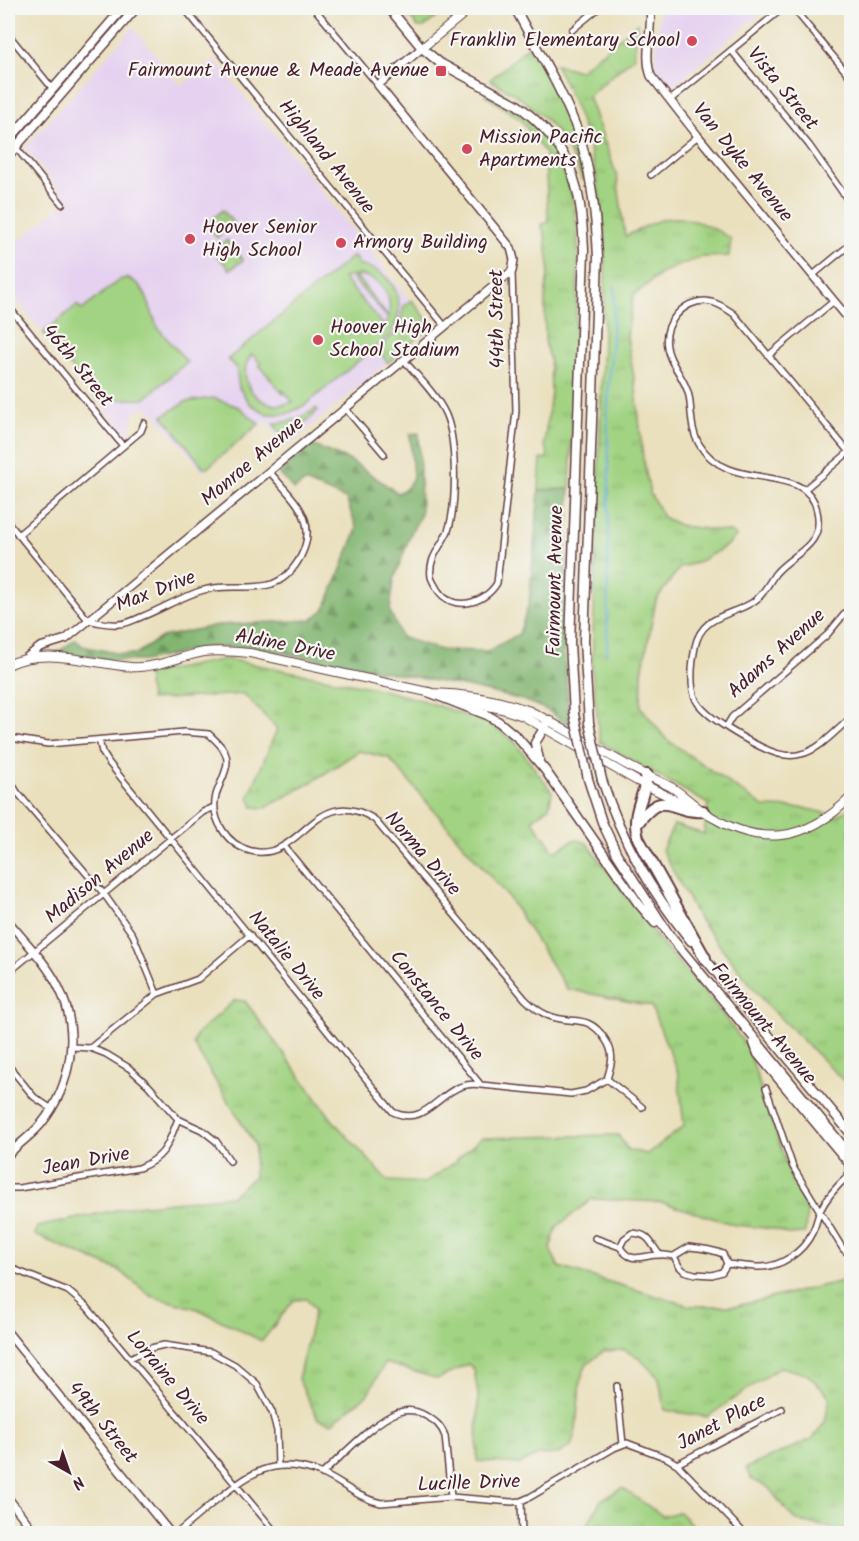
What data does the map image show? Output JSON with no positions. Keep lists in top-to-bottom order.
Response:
{
  "streets": {
    "main road": ["Monroe Avenue", "Fairmount Avenue", "Aldine Drive"],
    "street": [
      "Vista Street",
      "Highland Avenue",
      "Van Dyke Avenue",
      "44th Street",
      "46th Street",
      "Max Drive",
      "Adams Avenue",
      "Norma Drive",
      "Madison Avenue",
      "Natalie Drive",
      "Constance Drive",
      "Jean Drive",
      "Lorraine Drive",
      "49th Street",
      "Janet Place",
      "Lucille Drive"
    ]
  },
  "crossings": [
    ["Highland Avenue", "Monroe Avenue"],
    ["44th Street", "Monroe Avenue"],
    ["Monroe Avenue", "Max Drive"],
    ["Monroe Avenue", "Aldine Drive"],
    ["Norma Drive", "Constance Drive"],
    ["Madison Avenue", "Natalie Drive"],
    ["Natalie Drive", "Constance Drive"],
    ["Lorraine Drive", "Lucille Drive"]
  ],
  "places": {
    "other": [
      "Franklin Elementary School",
      "Mission Pacific Apartments",
      "Hoover Senior High School",
      "Armory Building",
      "Hoover High School Stadium"
    ],
    "transit": ["Fairmount Avenue & Meade Avenue"]
  },
  "north": "bottom right"
}
